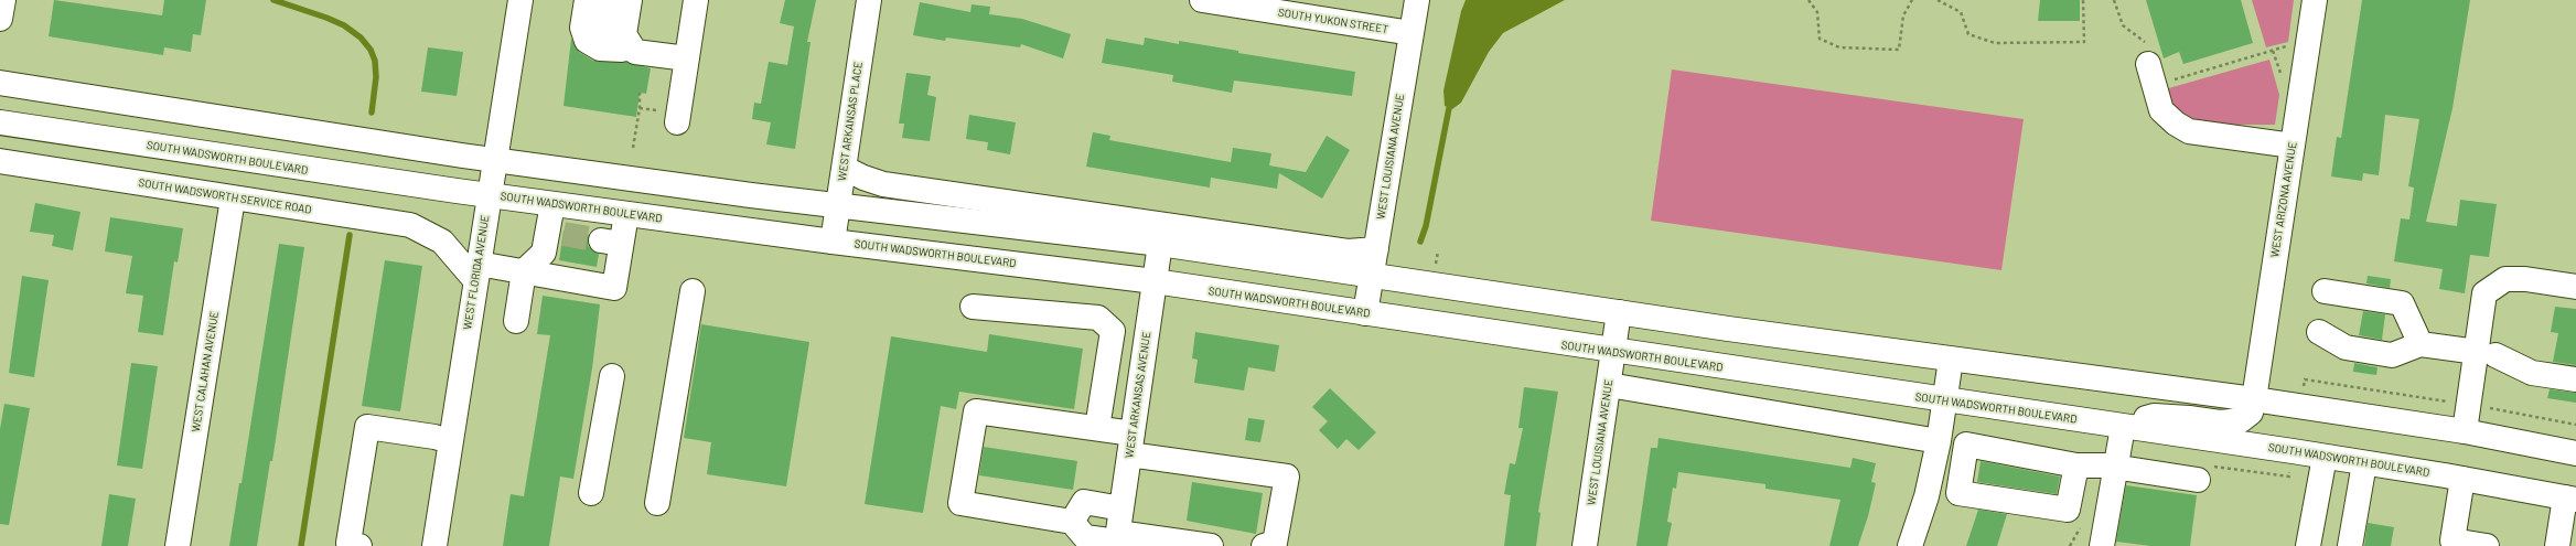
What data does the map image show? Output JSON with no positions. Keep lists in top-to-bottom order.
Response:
{
  "streets": {
    "main road": [
      "SOUTH YUKON STREET",
      "WEST ARKANSAS PLACE",
      "WEST LOUISIANA AVENUE",
      "SOUTH WADSWORTH BOULEVARD",
      "SOUTH WADSWORTH SERVICE ROAD",
      "WEST ARIZONA AVENUE",
      "WEST FLORIDA AVENUE",
      "WEST CALAHAN AVENUE",
      "WEST ARKANSAS AVENUE"
    ]
  },
  "crossings": [
    ["SOUTH YUKON STREET", "WEST LOUISIANA AVENUE"],
    ["WEST ARKANSAS PLACE", "SOUTH WADSWORTH BOULEVARD"],
    ["WEST LOUISIANA AVENUE", "SOUTH WADSWORTH BOULEVARD"],
    ["SOUTH WADSWORTH BOULEVARD", "WEST ARIZONA AVENUE"],
    ["SOUTH WADSWORTH BOULEVARD", "WEST FLORIDA AVENUE"],
    ["SOUTH WADSWORTH BOULEVARD", "WEST ARKANSAS AVENUE"],
    ["SOUTH WADSWORTH SERVICE ROAD", "WEST FLORIDA AVENUE"],
    ["SOUTH WADSWORTH SERVICE ROAD", "WEST CALAHAN AVENUE"]
  ]
}
